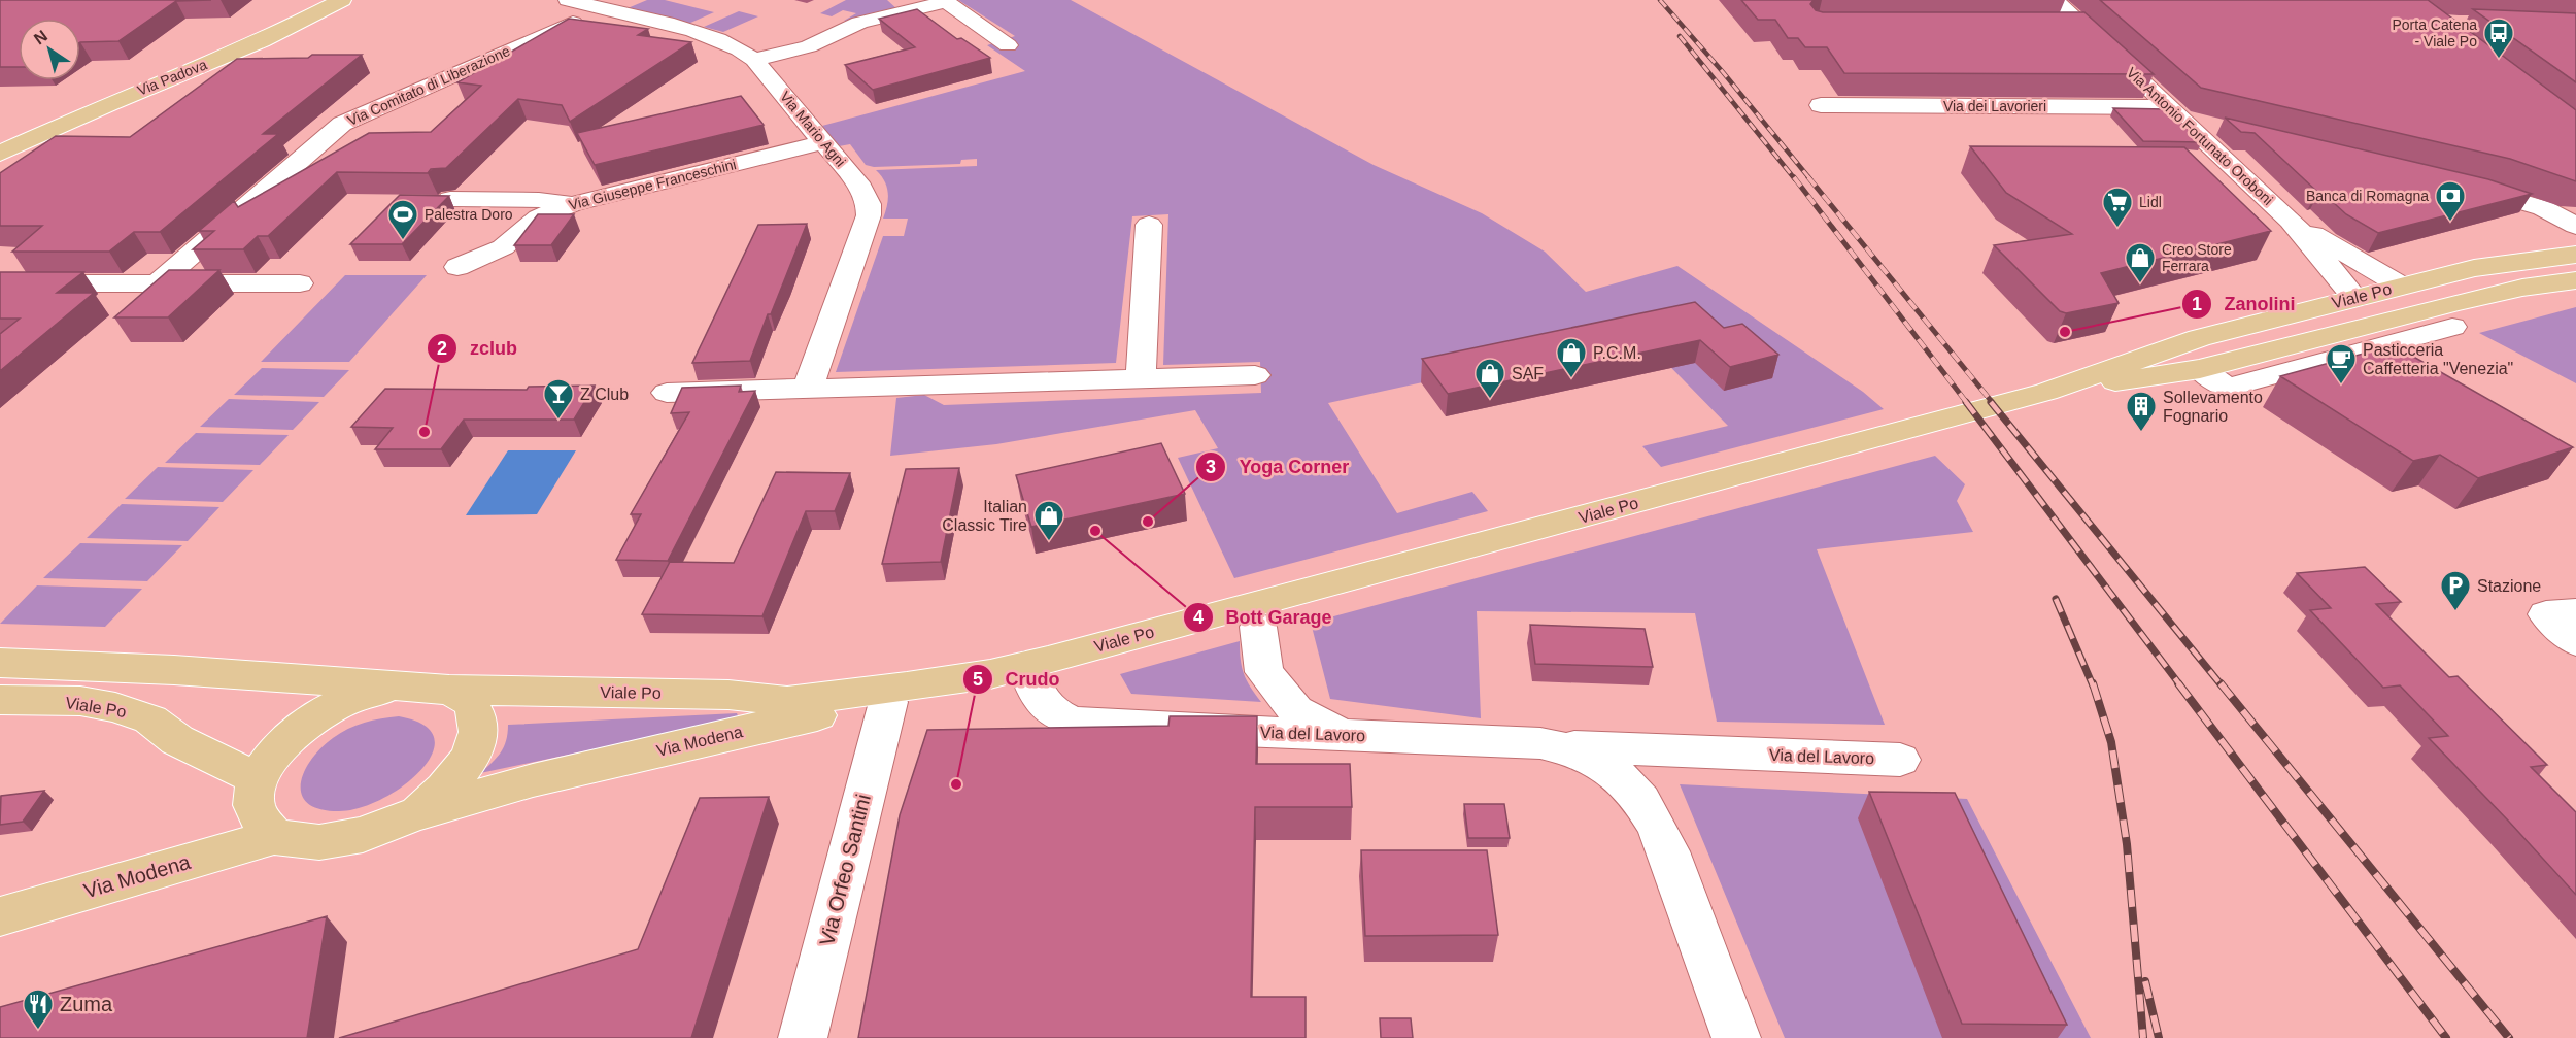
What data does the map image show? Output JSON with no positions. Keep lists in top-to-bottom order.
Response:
{
  "streets": {
    "main road": [
      "Via Padova",
      "Via Antonio Fortunato Oroboni",
      "Viale Po",
      "Via Modena"
    ],
    "street": [
      "Via Comitato di Liberazione",
      "Via dei Lavorieri",
      "Via Mario Agni",
      "Via Giuseppe Franceschini",
      "Via del Lavoro",
      "Via Orfeo Santini"
    ]
  },
  "crossings": [
    ["Via Comitato di Liberazione", "Via Mario Agni"],
    ["Via dei Lavorieri", "Via Antonio Fortunato Oroboni"],
    ["Via Mario Agni", "Via Giuseppe Franceschini"],
    ["Via Antonio Fortunato Oroboni", "Viale Po"],
    ["Viale Po", "Via del Lavoro"],
    ["Viale Po", "Via Modena"],
    ["Via del Lavoro", "Via Modena"],
    ["Via Modena", "Via Orfeo Santini"]
  ],
  "places": {
    "bus stop": ["Porta Catena - Viale Po"],
    "bank": ["Banca di Romagna"],
    "supermarket": ["Lidl"],
    "sports": ["Palestra Doro"],
    "shop": [
      "Creo Store Ferrara",
      "P.C.M.",
      "SAF",
      "Italian Classic Tire"
    ],
    "other": [
      "Zanolini",
      "zclub",
      "Yoga Corner",
      "Bott Garage",
      "Crudo"
    ],
    "cafe": ["Pasticceria Caffetteria \"Venezia\""],
    "bar": ["Z Club"],
    "building": ["Sollevamento Fognario"],
    "parking": ["Stazione"],
    "restaurant": ["Zuma"]
  },
  "north": "top left"
}
